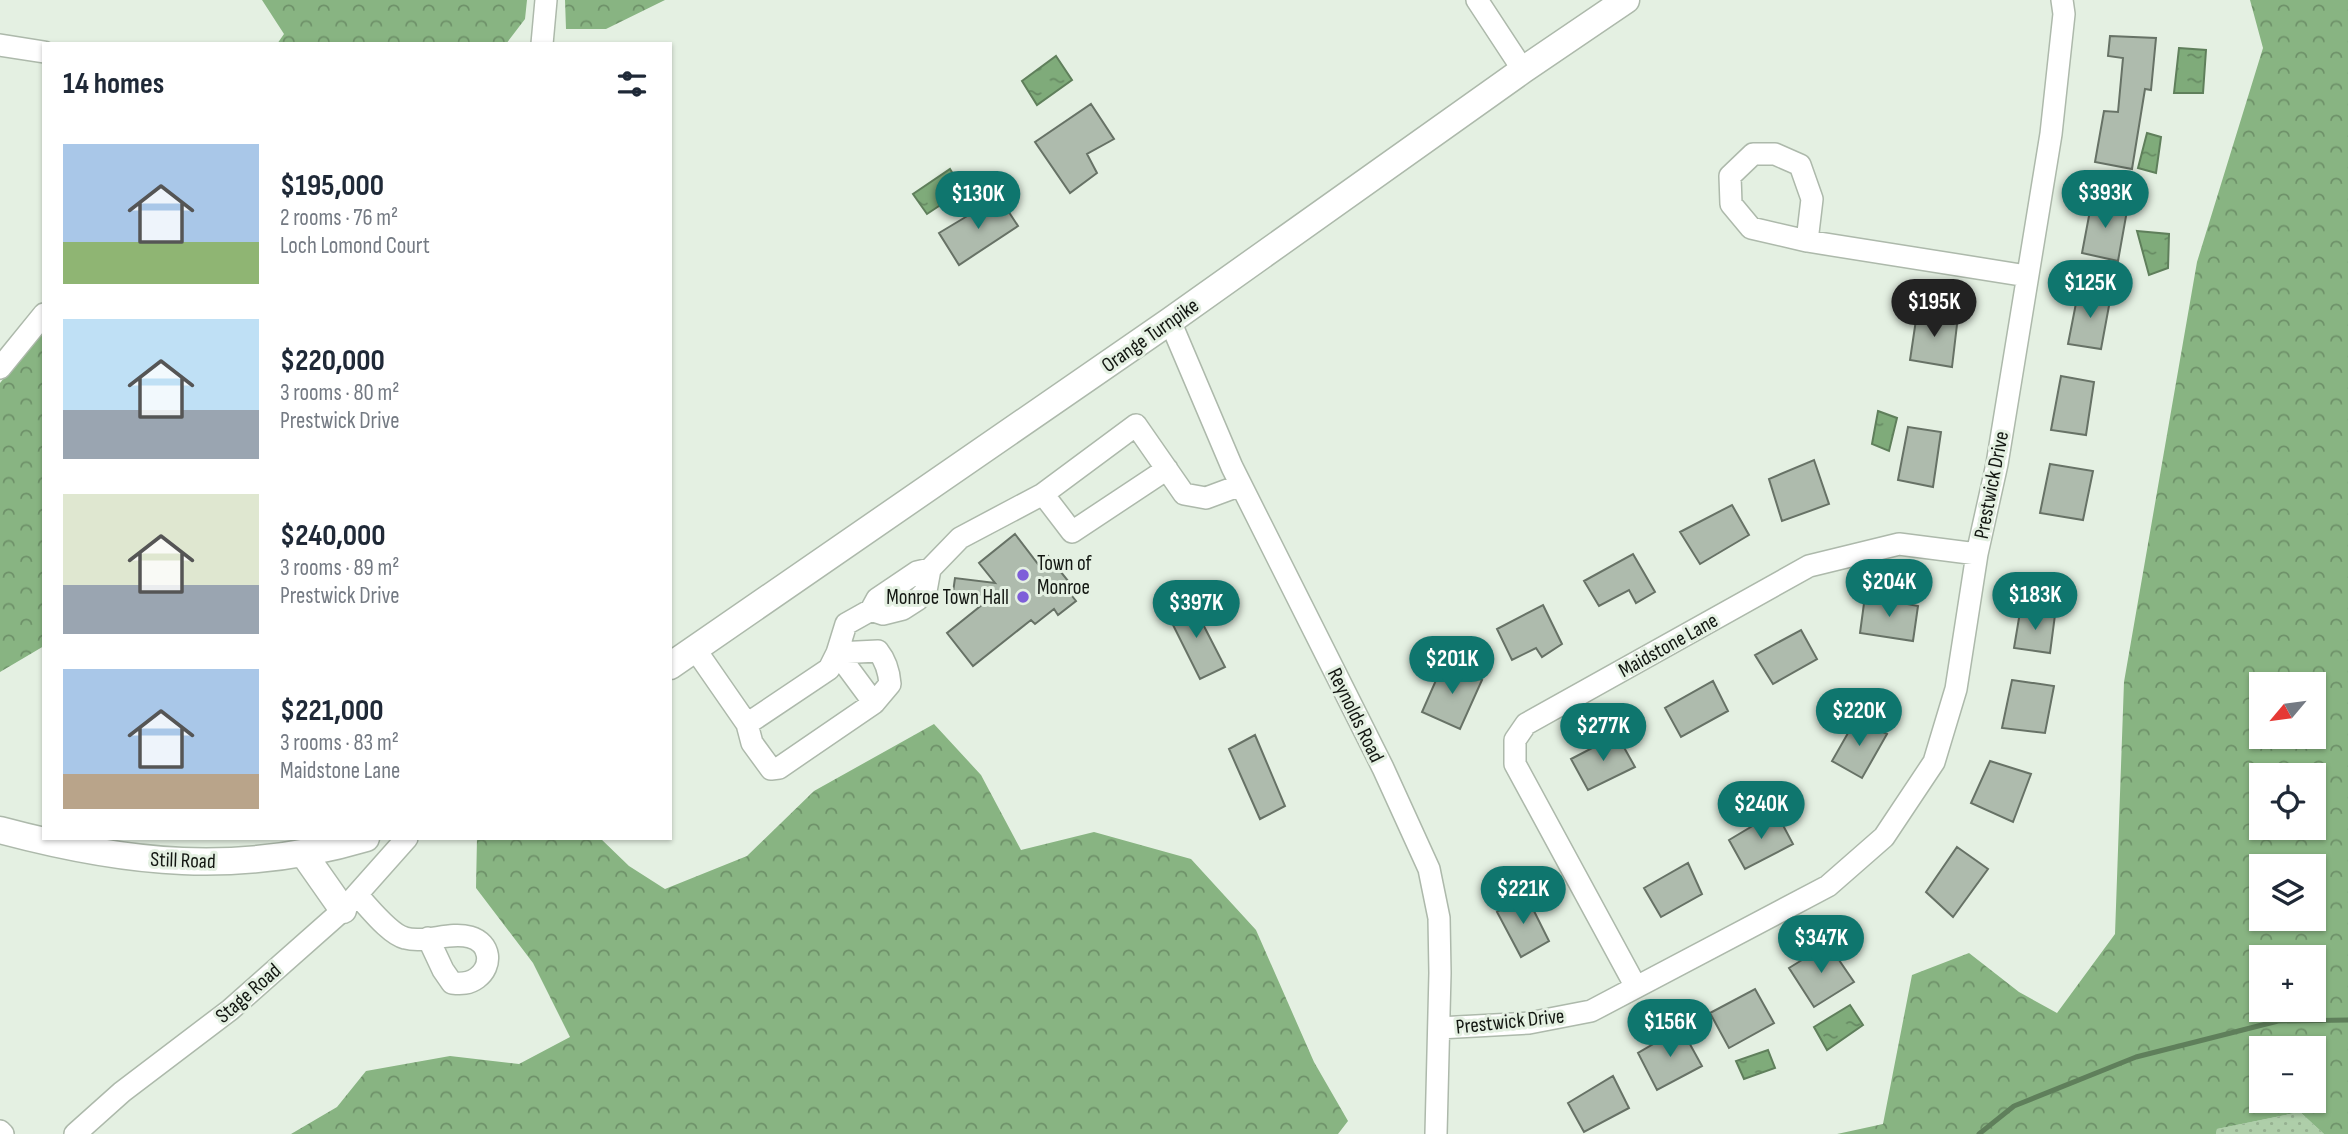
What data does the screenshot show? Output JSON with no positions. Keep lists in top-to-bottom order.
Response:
{
  "streets": {
    "main road": ["Orange Turnpike", "Still Road"],
    "street": [
      "Prestwick Drive",
      "Maidstone Lane",
      "Reynolds Road",
      "Stage Road"
    ]
  },
  "crossings": [
    ["Orange Turnpike", "Reynolds Road"],
    ["Prestwick Drive", "Maidstone Lane"],
    ["Prestwick Drive", "Reynolds Road"]
  ],
  "places": ["Town of Monroe", "Monroe Town Hall"],
  "north": "bottom left",
  "page": {
    "heading": "14 homes",
    "list": [
      {
        "name": "$195,000",
        "note": "2 rooms · 76 m² · Loch Lomond Court"
      },
      {
        "name": "$220,000",
        "note": "3 rooms · 80 m² · Prestwick Drive"
      },
      {
        "name": "$240,000",
        "note": "3 rooms · 89 m² · Prestwick Drive"
      },
      {
        "name": "$221,000",
        "note": "3 rooms · 83 m² · Maidstone Lane"
      }
    ],
    "price": [
      "$393K",
      "$130K",
      "$125K",
      "$195K",
      "$204K",
      "$183K",
      "$397K",
      "$201K",
      "$220K",
      "$277K",
      "$240K",
      "$221K",
      "$347K",
      "$156K"
    ],
    "map_buttons": ["+", "−"]
  }
}
